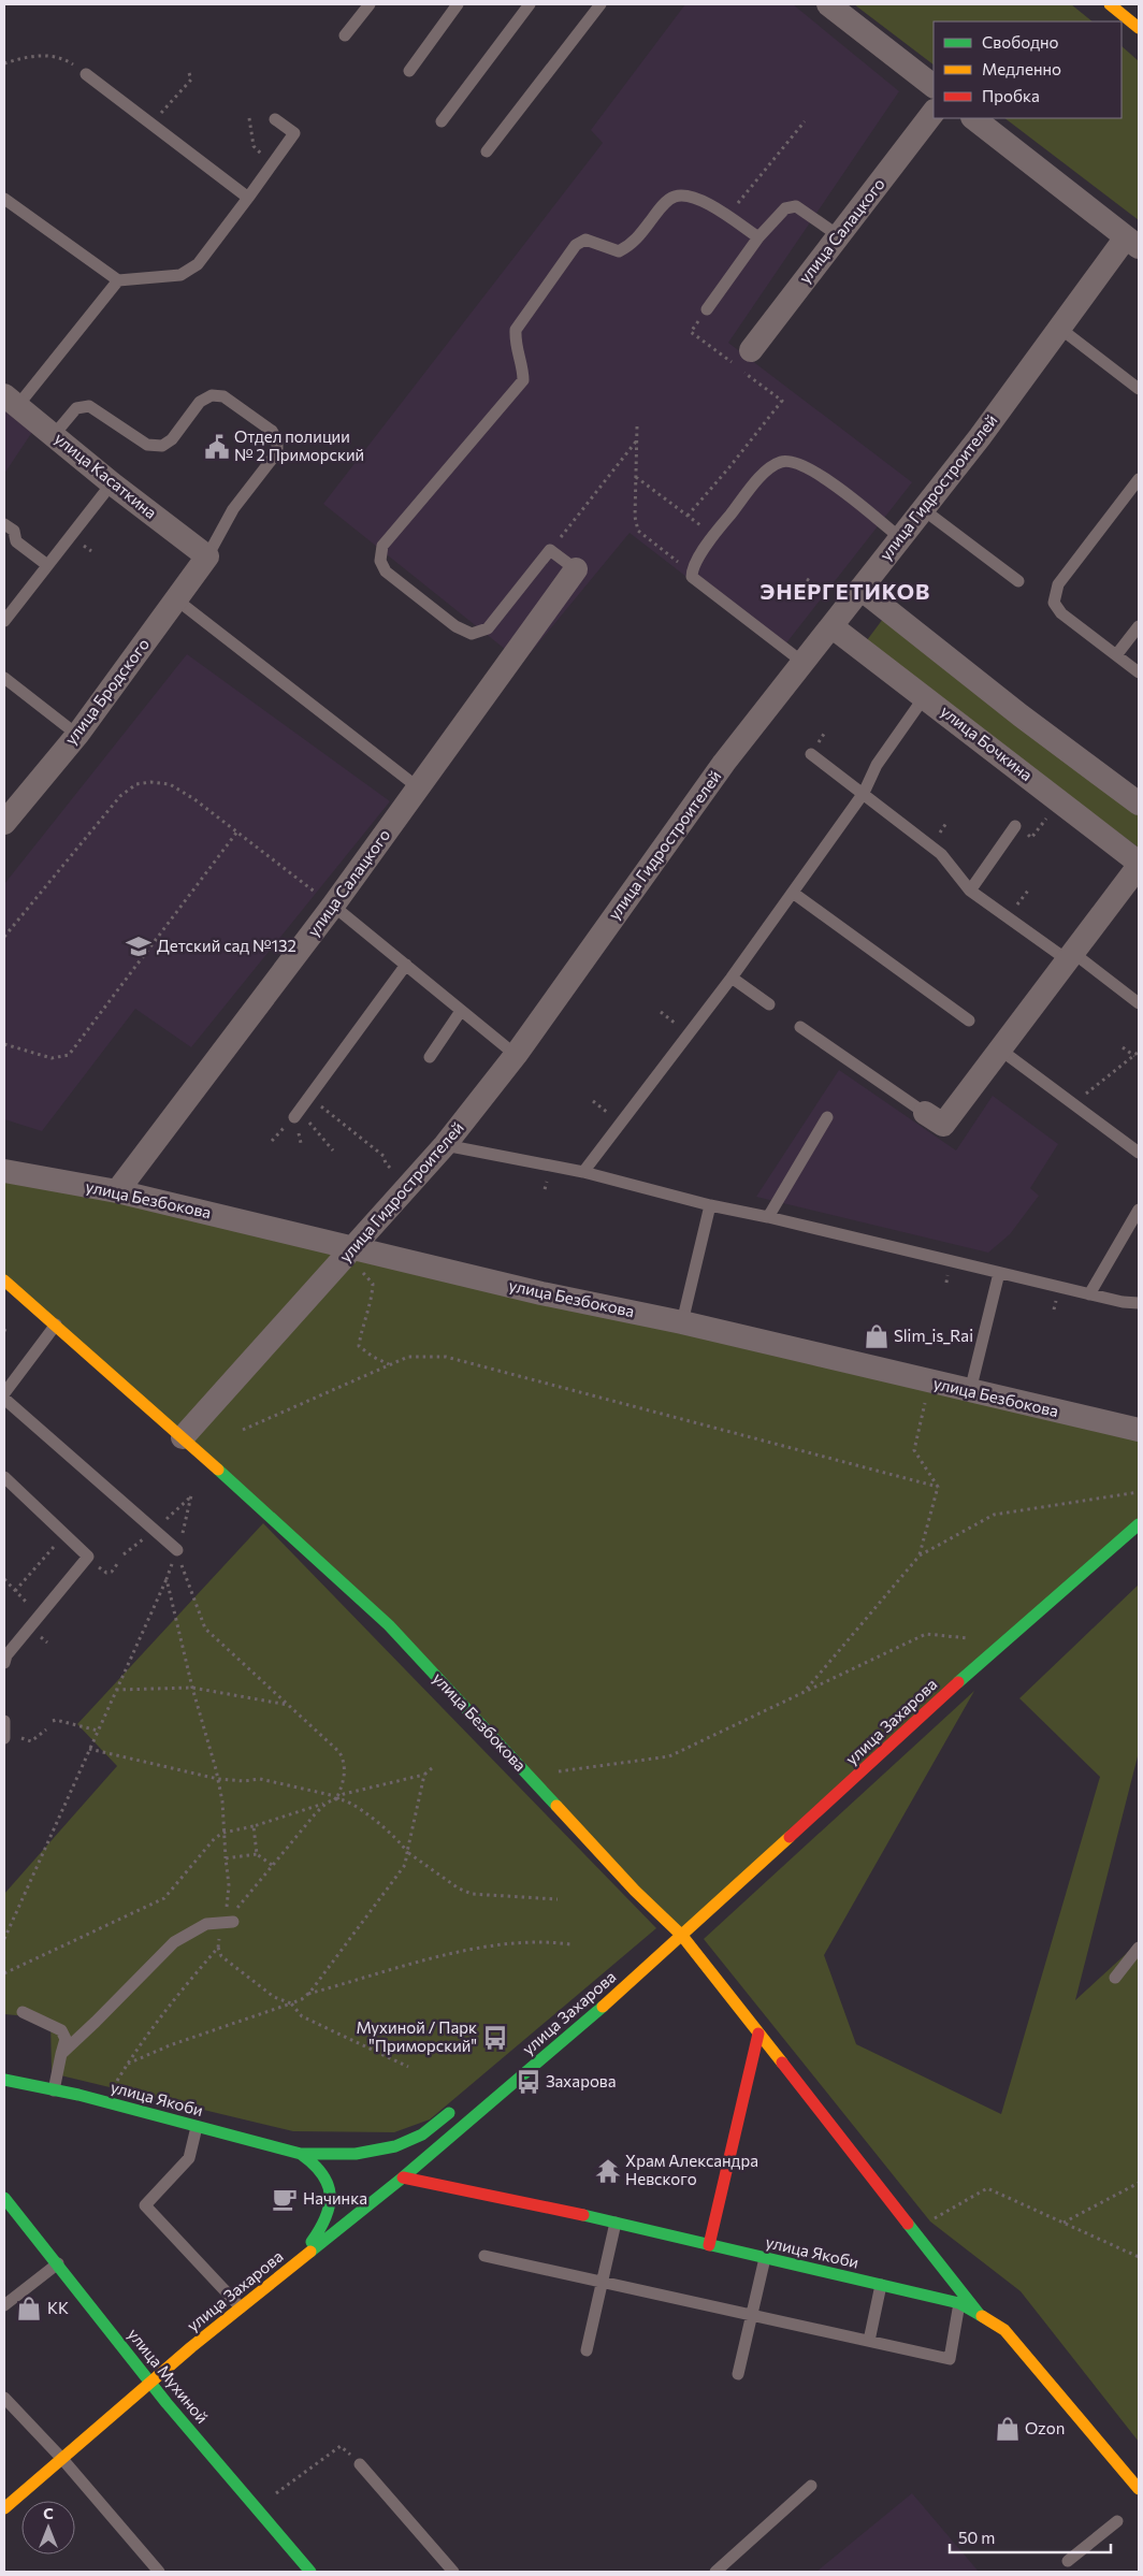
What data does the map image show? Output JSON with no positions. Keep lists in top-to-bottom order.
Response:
{
  "streets": {
    "street": [
      "улица Салацкого",
      "улица Касаткина",
      "улица Гидростроителей",
      "улица Бродского",
      "улица Бочкина",
      "улица Безбокова",
      "улица Захарова",
      "улица Якоби",
      "улица Мухиной"
    ]
  },
  "crossings": [
    ["улица Салацкого", "улица Безбокова"],
    ["улица Касаткина", "улица Бродского"],
    ["улица Гидростроителей", "улица Бочкина"],
    ["улица Гидростроителей", "улица Безбокова"],
    ["улица Безбокова", "улица Захарова"],
    ["улица Безбокова", "улица Якоби"],
    ["улица Захарова", "улица Якоби"],
    ["улица Захарова", "улица Мухиной"]
  ],
  "districts": ["ЭНЕРГЕТИКОВ"],
  "places": {
    "public building": ["Отдел полиции № 2 Приморский"],
    "school or university": ["Детский сад №132"],
    "shop": ["Slim_is_Rai", "КК", "Ozon"],
    "bus stop": ["Мухиной / Парк \"Приморский\"", "Захарова"],
    "temple": ["Храм Александра Невского"],
    "cafe": ["Начинка"]
  },
  "legend": ["Свободно", "Медленно", "Пробка"],
  "scale_bar": "50 m",
  "north": "top"
}
